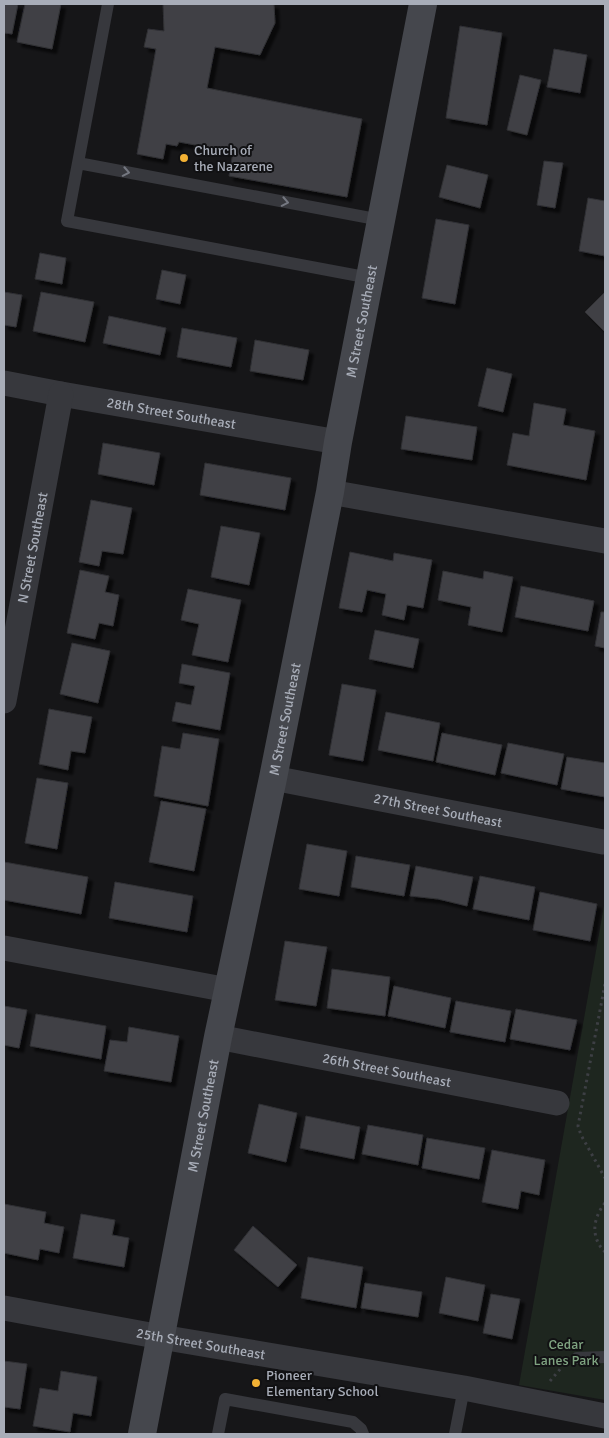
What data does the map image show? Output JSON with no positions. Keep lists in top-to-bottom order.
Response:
{
  "streets": {
    "street": [
      "M Street Southeast",
      "28th Street Southeast",
      "N Street Southeast",
      "27th Street Southeast",
      "26th Street Southeast",
      "25th Street Southeast"
    ]
  },
  "crossings": [
    ["M Street Southeast", "28th Street Southeast"],
    ["M Street Southeast", "27th Street Southeast"],
    ["M Street Southeast", "26th Street Southeast"],
    ["M Street Southeast", "25th Street Southeast"],
    ["28th Street Southeast", "N Street Southeast"]
  ],
  "parks": ["Cedar Lanes Park"],
  "places": ["Church of the Nazarene", "Pioneer Elementary School"]
}
